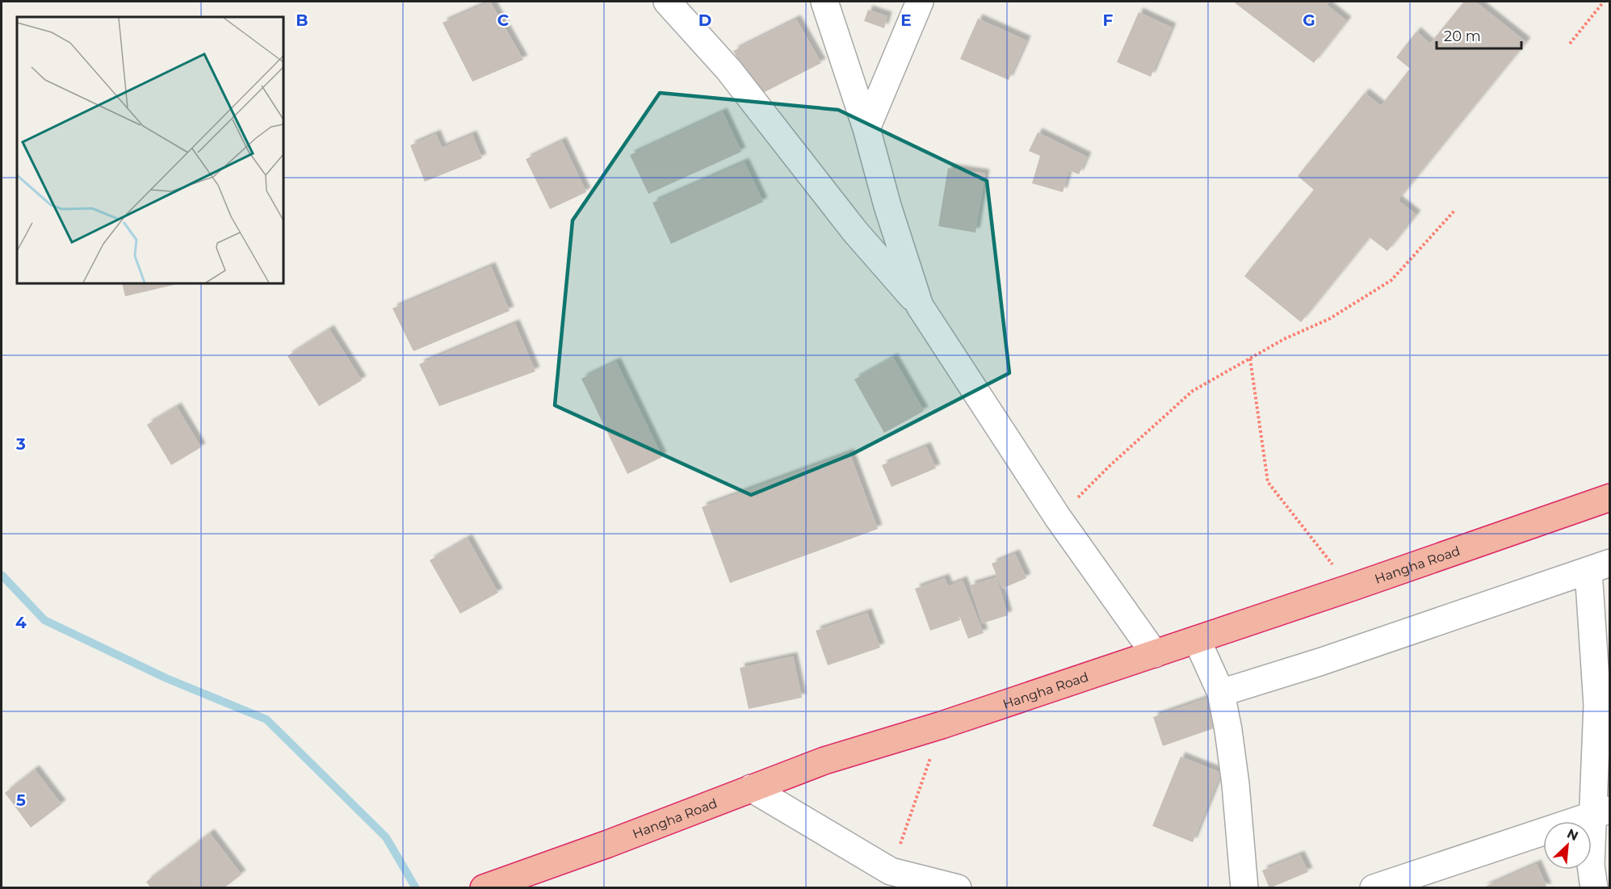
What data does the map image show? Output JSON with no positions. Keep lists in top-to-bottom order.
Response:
{
  "streets": {
    "highway": ["Hangha Road"]
  },
  "scale_bar": "20 m",
  "north": "top right",
  "grid": {
    "columns": [
      "B",
      "C",
      "D",
      "E",
      "F",
      "G"
    ],
    "rows": ["3", "4", "5"]
  }
}
